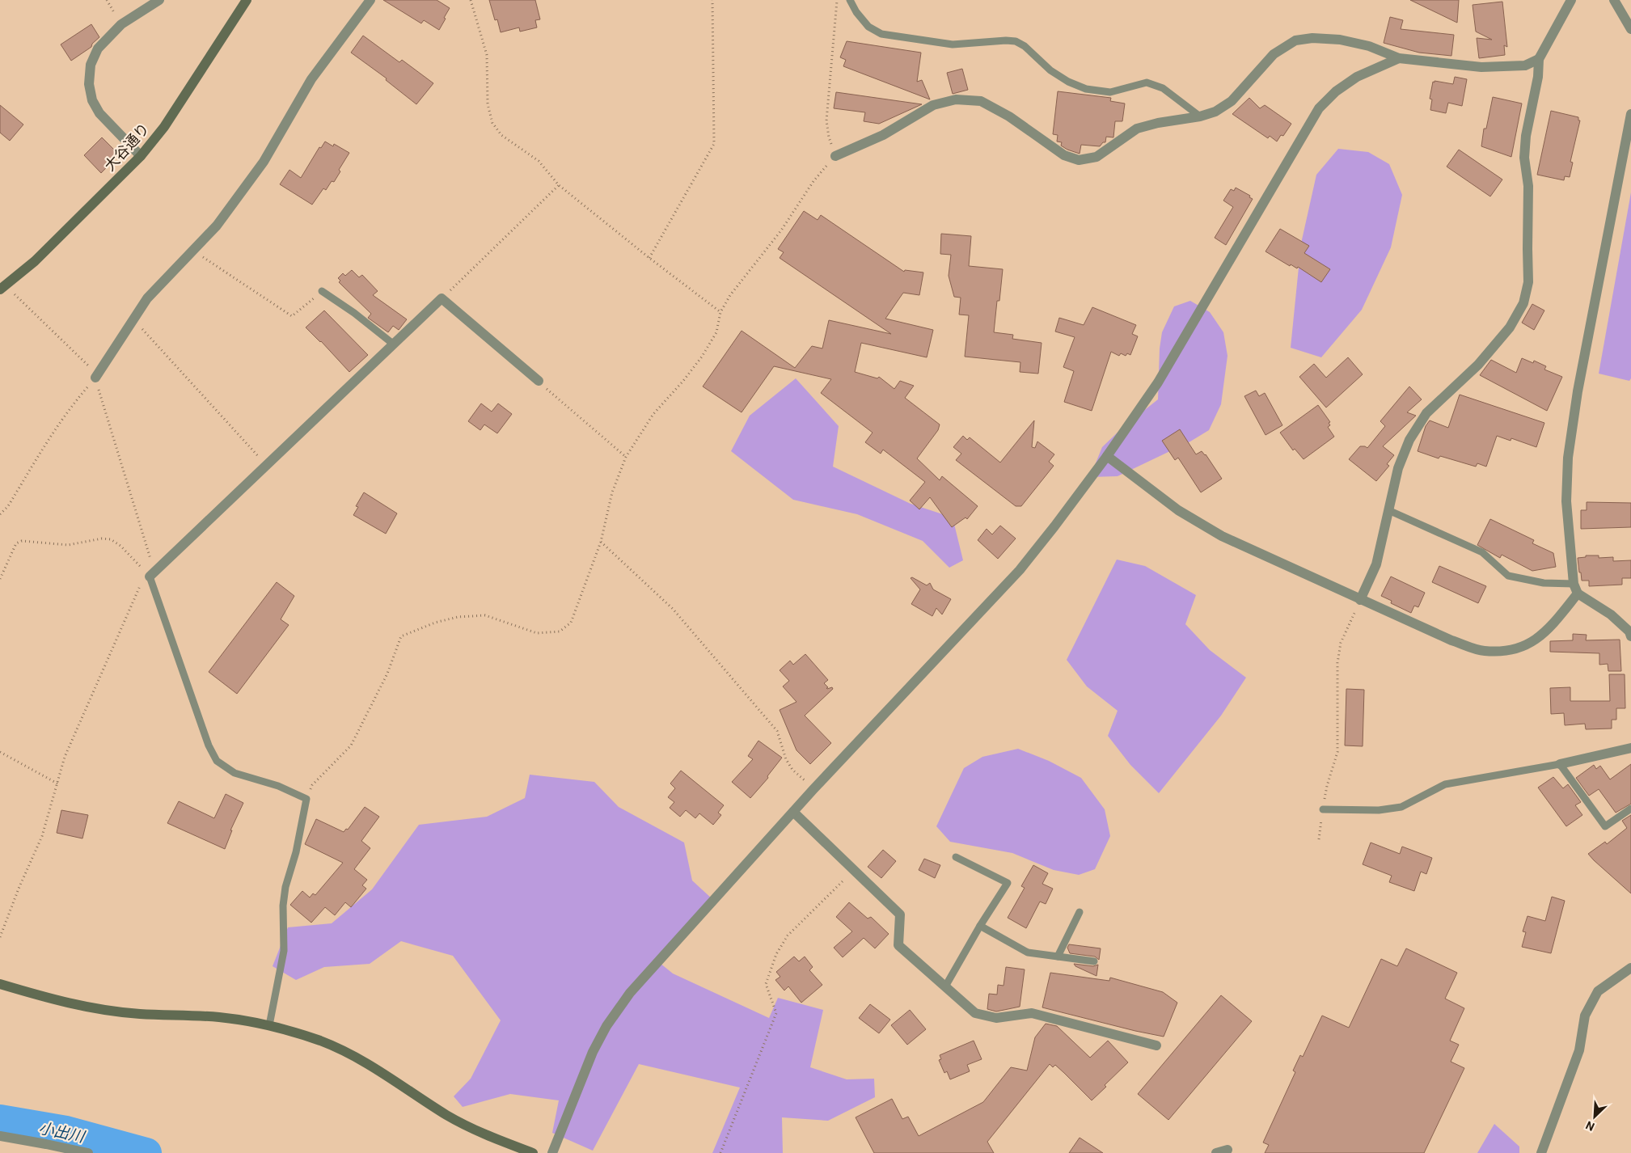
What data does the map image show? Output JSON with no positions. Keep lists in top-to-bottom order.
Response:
{
  "streets": {
    "street": ["大谷通り"]
  },
  "water": ["小出川"],
  "north": "bottom left"
}
